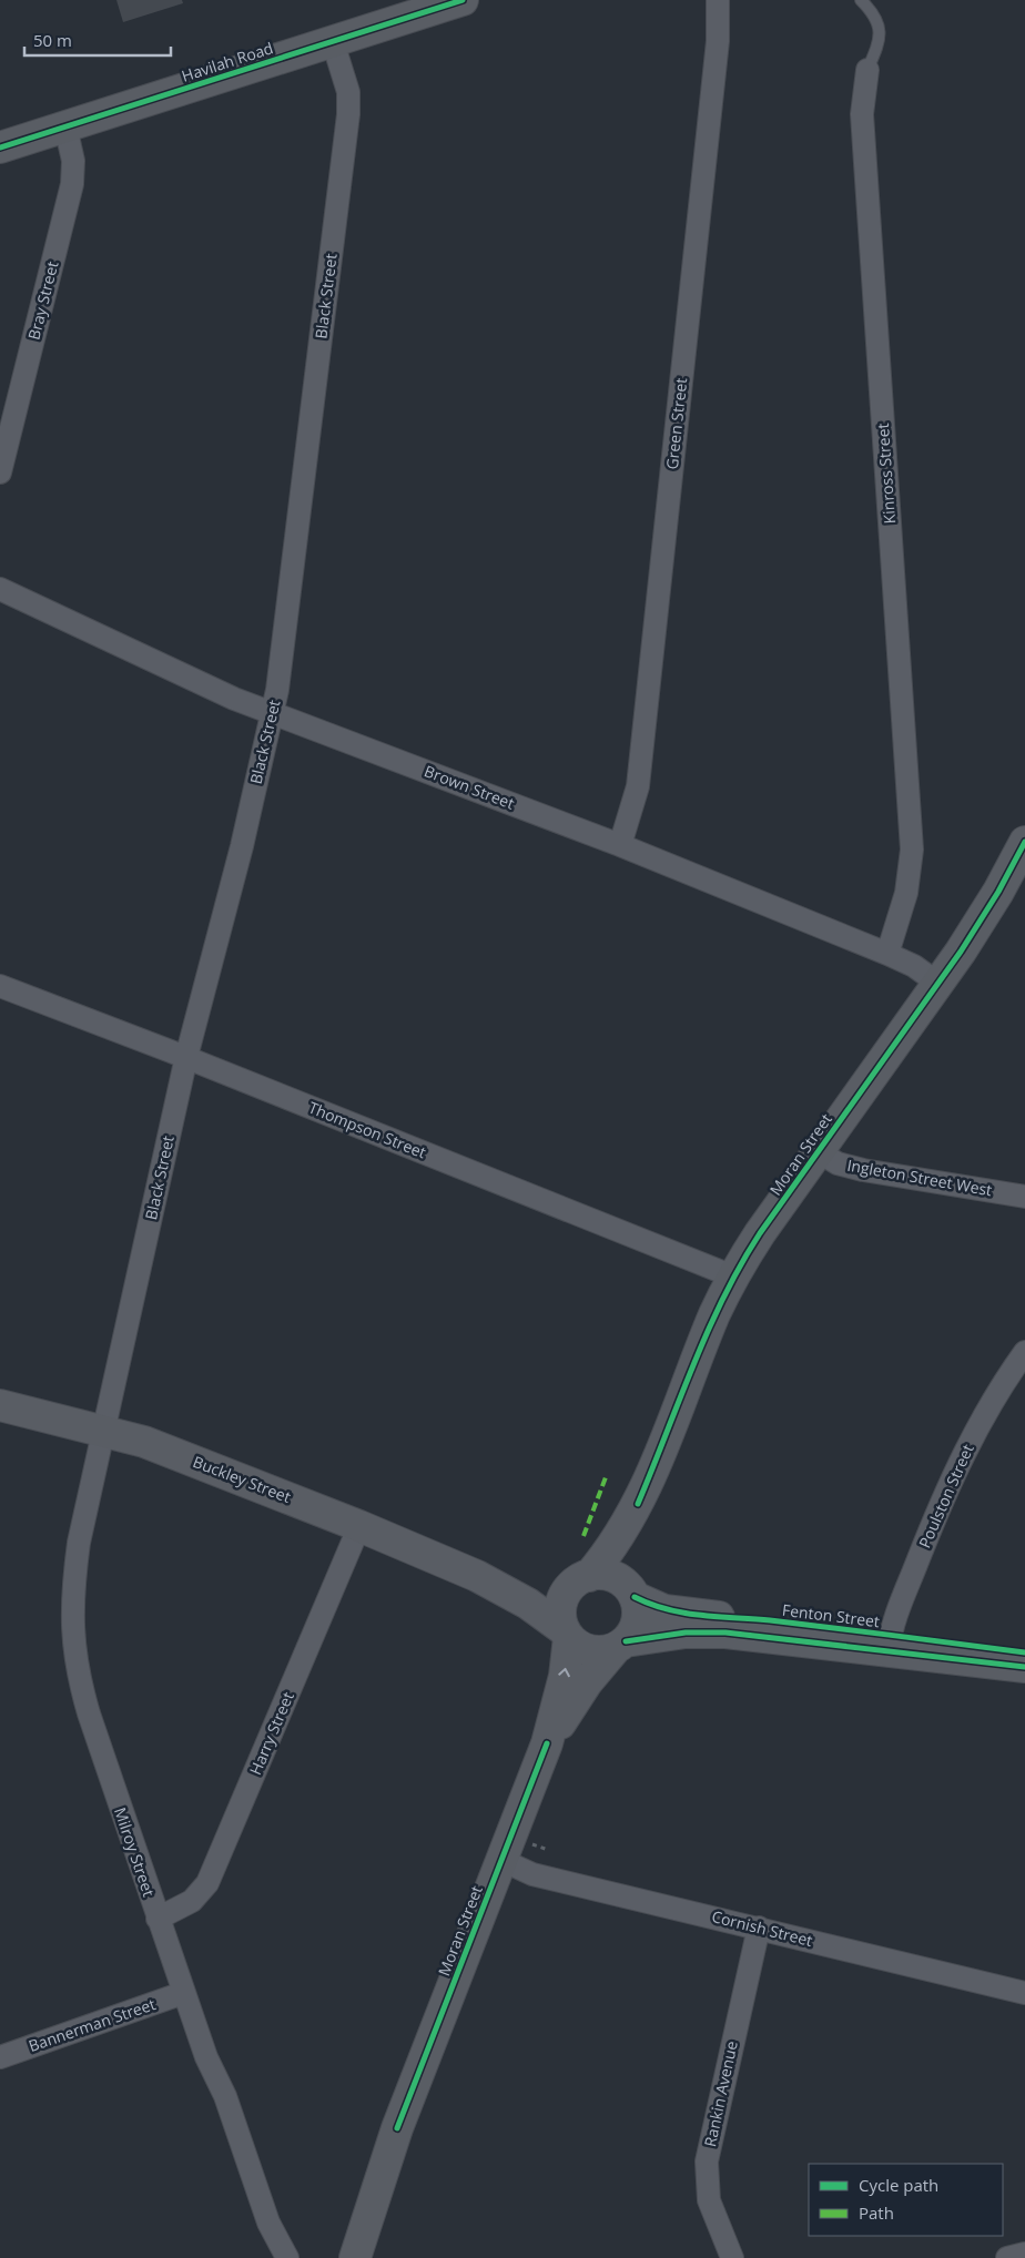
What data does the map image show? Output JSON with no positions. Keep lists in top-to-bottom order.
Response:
{
  "streets": {
    "street": [
      "Havilah Road",
      "Black Street",
      "Bray Street",
      "Green Street",
      "Kinross Street",
      "Brown Street",
      "Thompson Street",
      "Moran Street",
      "Ingleton Street West",
      "Buckley Street",
      "Poulston Street",
      "Fenton Street",
      "Harry Street",
      "Milroy Street",
      "Cornish Street",
      "Bannerman Street",
      "Rankin Avenue"
    ]
  },
  "crossings": [
    ["Havilah Road", "Black Street"],
    ["Havilah Road", "Bray Street"],
    ["Black Street", "Brown Street"],
    ["Black Street", "Thompson Street"],
    ["Black Street", "Buckley Street"],
    ["Black Street", "Milroy Street"],
    ["Green Street", "Brown Street"],
    ["Kinross Street", "Brown Street"],
    ["Brown Street", "Moran Street"],
    ["Thompson Street", "Moran Street"],
    ["Moran Street", "Ingleton Street West"],
    ["Moran Street", "Buckley Street"],
    ["Moran Street", "Fenton Street"],
    ["Moran Street", "Cornish Street"],
    ["Buckley Street", "Fenton Street"],
    ["Buckley Street", "Harry Street"],
    ["Buckley Street", "Milroy Street"],
    ["Poulston Street", "Fenton Street"],
    ["Harry Street", "Milroy Street"],
    ["Milroy Street", "Bannerman Street"],
    ["Cornish Street", "Rankin Avenue"]
  ],
  "legend": ["Cycle path", "Path"],
  "scale_bar": "50 m"
}
